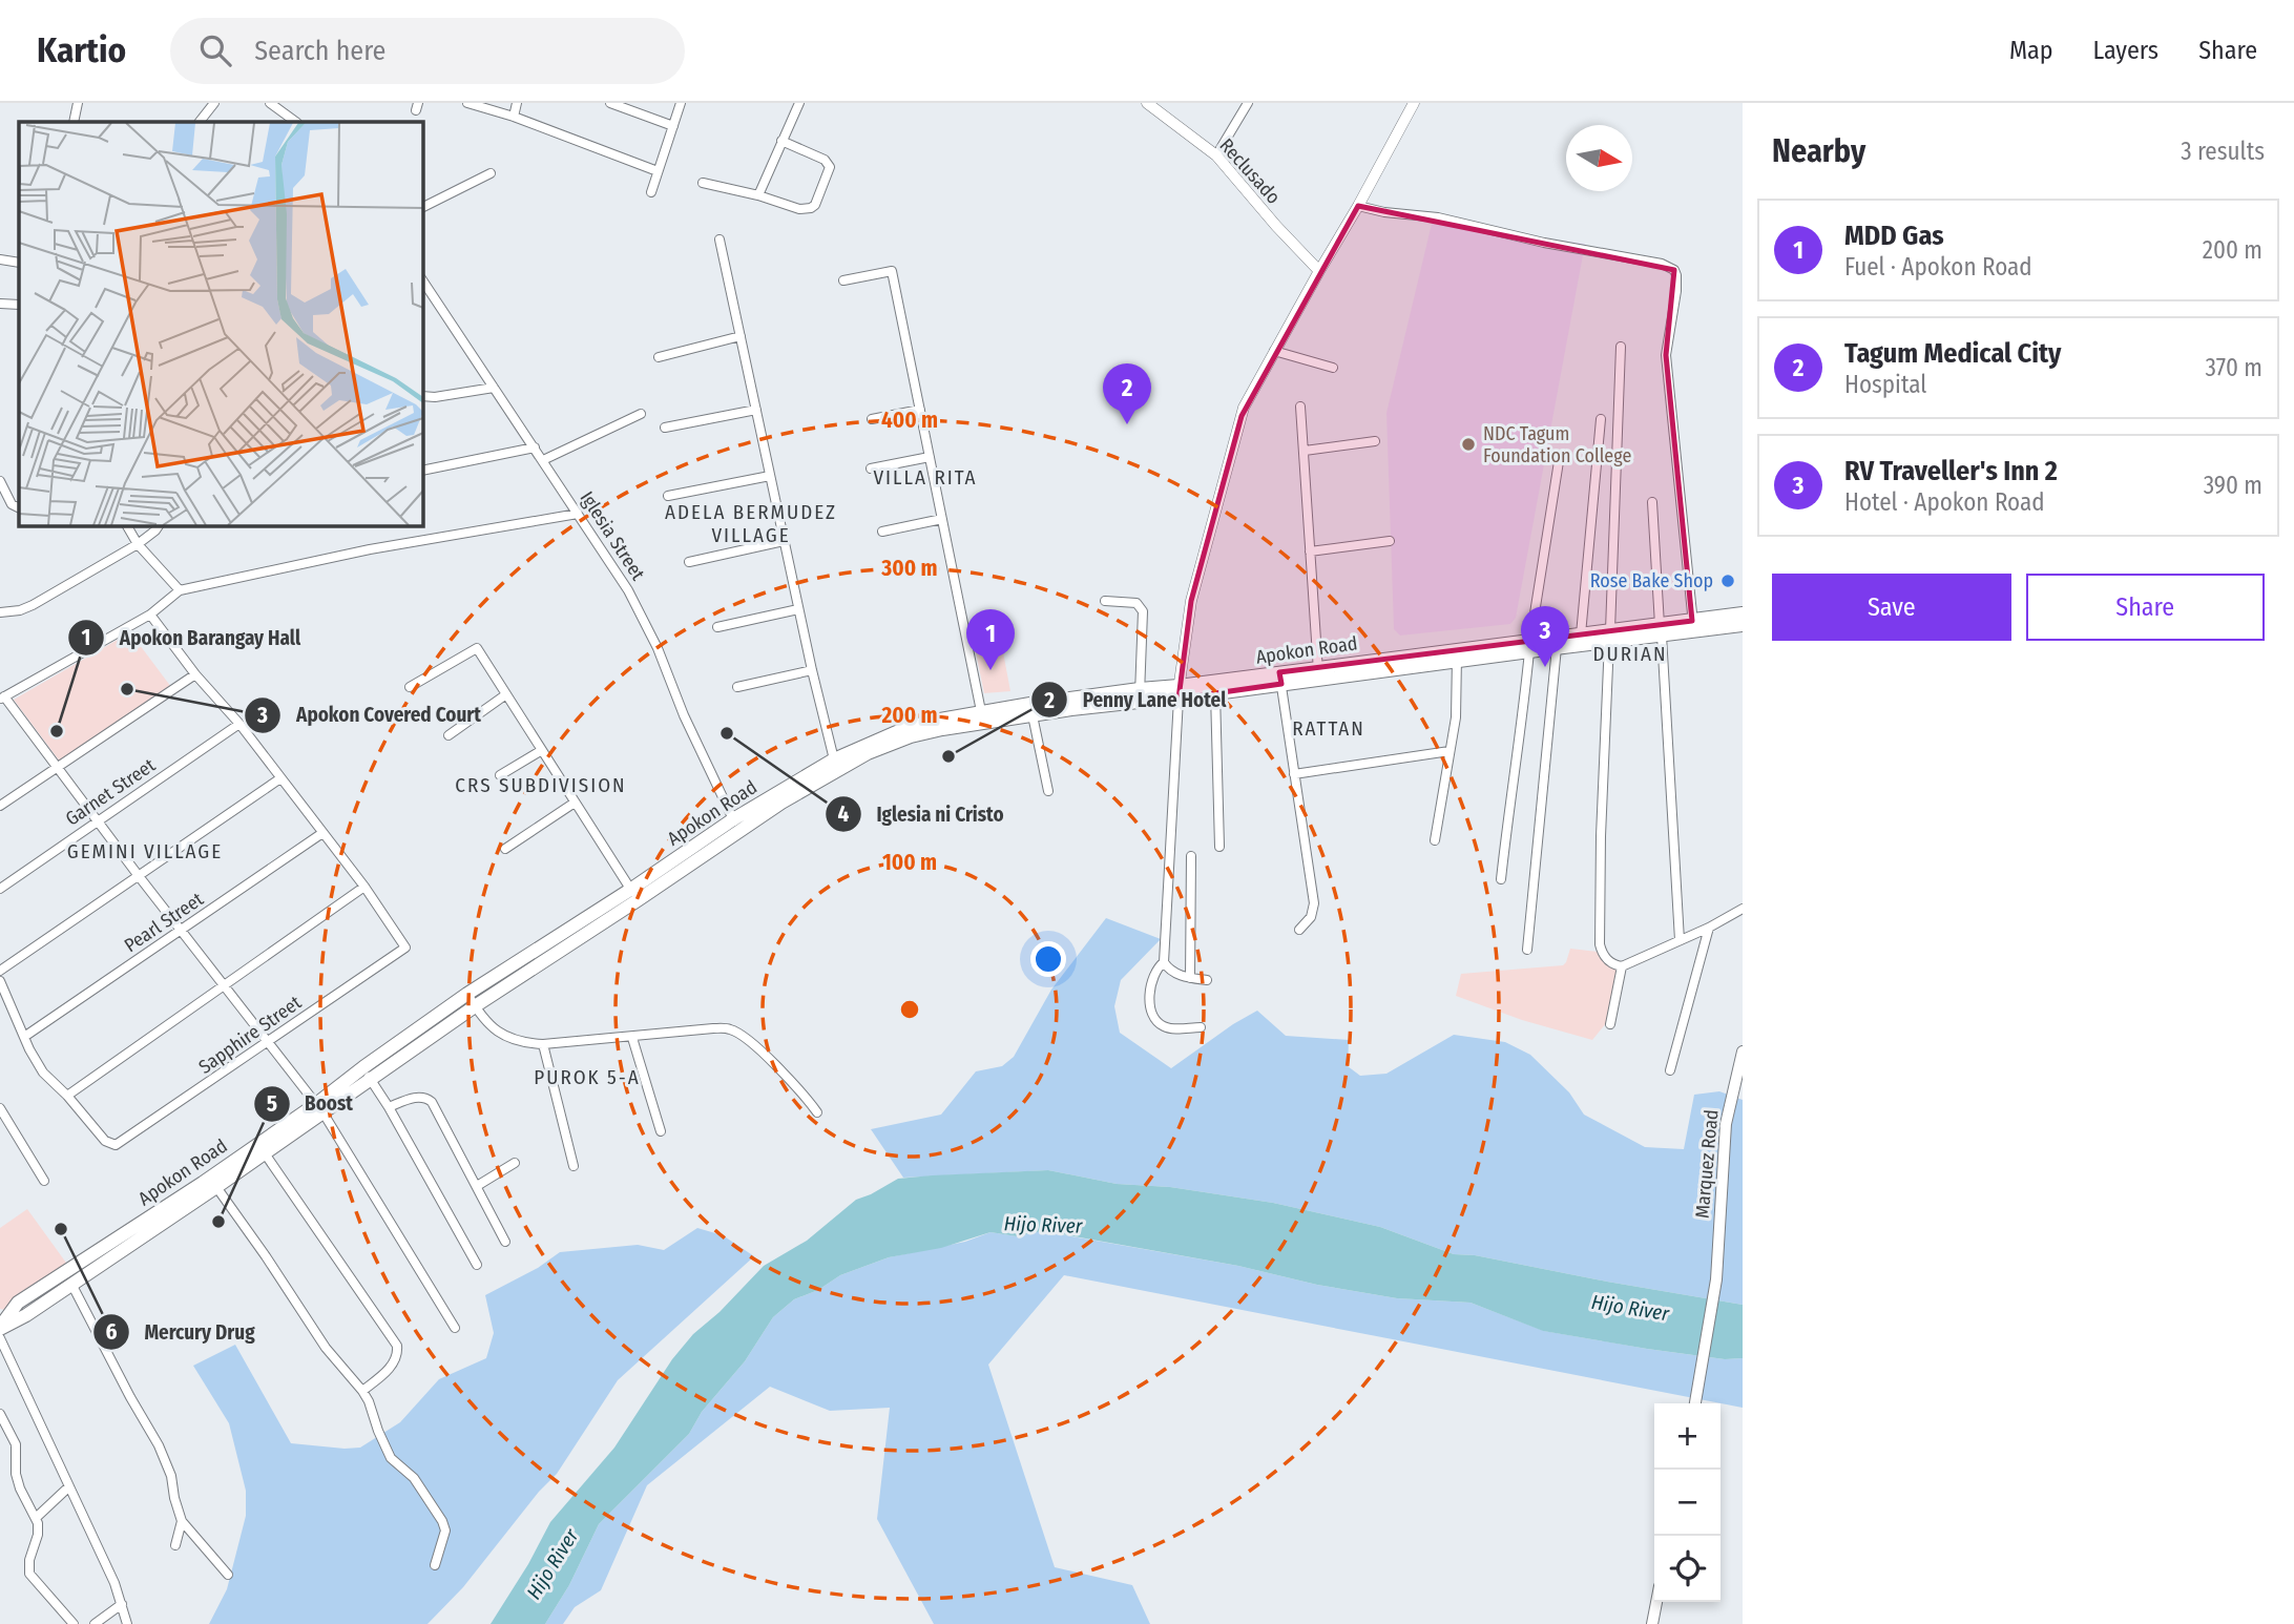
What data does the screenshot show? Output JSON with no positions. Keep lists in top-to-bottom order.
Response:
{
  "streets": {
    "highway": ["Apokon Road"],
    "main road": ["Marquez Road"],
    "street": [
      "Reclusado",
      "Iglesia Street",
      "Garnet Street",
      "Pearl Street",
      "Sapphire Street"
    ]
  },
  "crossings": [
    ["Iglesia Street", "Apokon Road"]
  ],
  "districts": [
    "VILLA RITA",
    "ADELA BERMUDEZ VILLAGE",
    "DURIAN",
    "RATTAN",
    "CRS SUBDIVISION",
    "GEMINI VILLAGE",
    "PUROK 5-A"
  ],
  "water": ["Hijo River"],
  "places": [
    "NDC Tagum Foundation College",
    "Rose Bake Shop",
    "Apokon Covered Court",
    "Apokon Barangay Hall",
    "Iglesia ni Cristo",
    "Penny Lane Hotel",
    "Boost",
    "Mercury Drug"
  ],
  "north": "right",
  "page": {
    "header": "Kartio",
    "search": "Search here",
    "nav": ["Map", "Layers", "Share"],
    "heading": ["Nearby", "3 results"],
    "list": [
      {
        "mark": "1",
        "name": "MDD Gas",
        "note": "Fuel · Apokon Road",
        "value": "200 m"
      },
      {
        "mark": "2",
        "name": "Tagum Medical City",
        "note": "Hospital",
        "value": "370 m"
      },
      {
        "mark": "3",
        "name": "RV Traveller's Inn 2",
        "note": "Hotel · Apokon Road",
        "value": "390 m"
      }
    ],
    "pins": ["2", "3", "1"],
    "buttons": ["Save", "Share"],
    "map_buttons": ["+", "−"]
  },
  "rings": [
    "400 m",
    "300 m",
    "200 m",
    "100 m"
  ]
}
